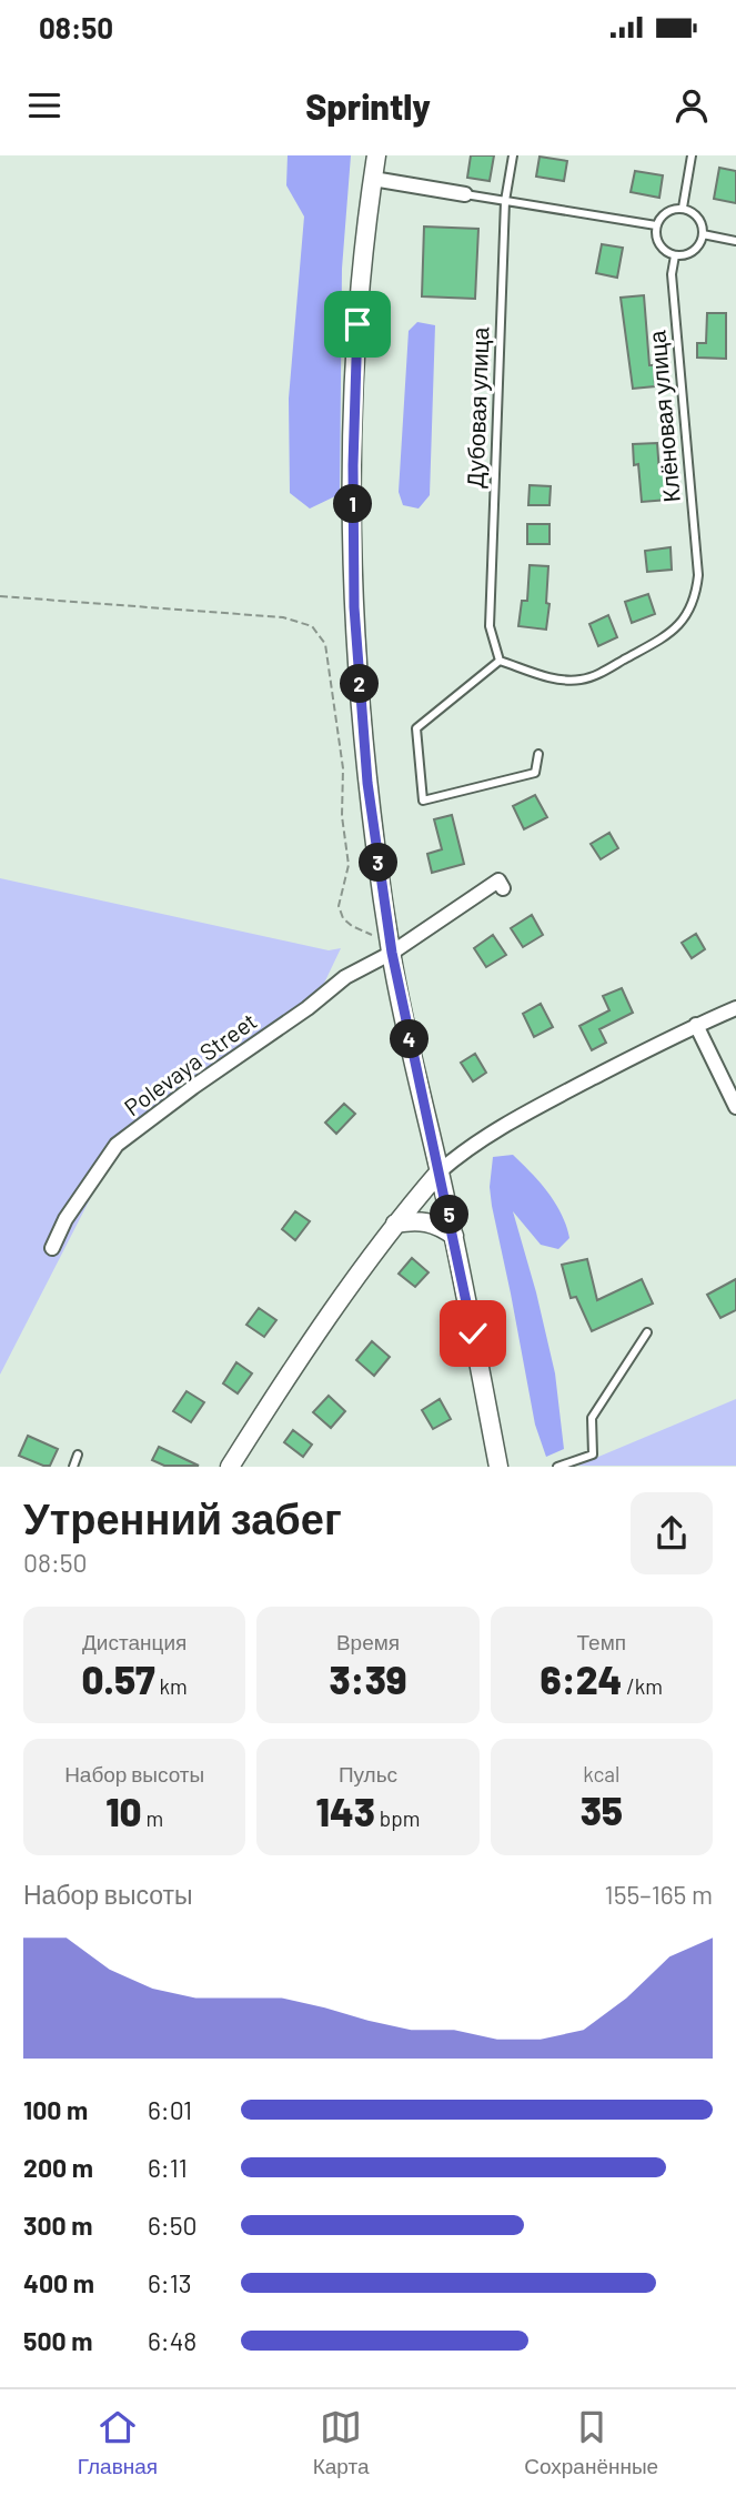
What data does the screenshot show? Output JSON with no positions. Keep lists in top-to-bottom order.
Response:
{
  "streets": {
    "street": ["Polevaya Street"],
    "lane": ["Дубовая улица", "Клёновая улица"]
  },
  "crossings": [
    ["Дубовая улица", "Клёновая улица"]
  ],
  "page": {
    "status": "08:50",
    "header": "Sprintly",
    "pins": [
      "1",
      "2",
      "3",
      "4",
      "5"
    ],
    "heading": ["Утренний забег", "08:50"],
    "stats": [
      ["Дистанция", "0.57 km"],
      ["Время", "3:39"],
      ["Темп", "6:24 /km"],
      ["Набор высоты", "10 m"],
      ["Пульс", "143 bpm"],
      ["kcal", "35"]
    ],
    "chart": ["Набор высоты", "155–165 m"],
    "list": [
      {
        "name": "100 m",
        "note": "6:01"
      },
      {
        "name": "200 m",
        "note": "6:11"
      },
      {
        "name": "300 m",
        "note": "6:50"
      },
      {
        "name": "400 m",
        "note": "6:13"
      },
      {
        "name": "500 m",
        "note": "6:48"
      }
    ],
    "tabs": ["Главная", "Карта", "Сохранённые"]
  }
}
